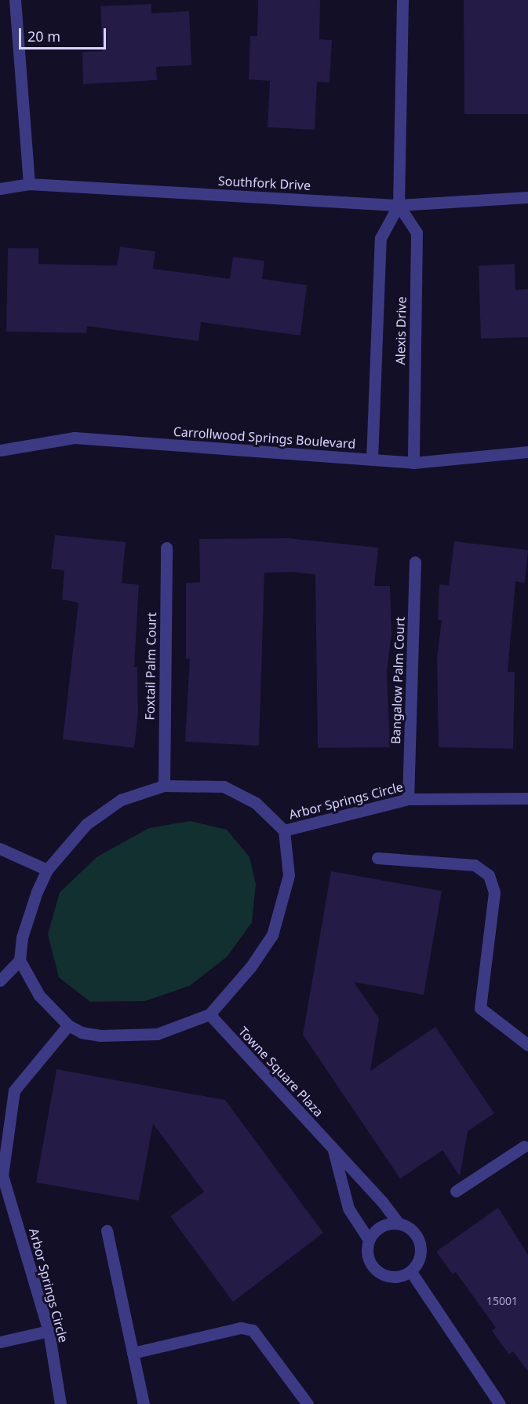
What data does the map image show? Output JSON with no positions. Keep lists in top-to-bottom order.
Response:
{
  "streets": {
    "street": [
      "Southfork Drive",
      "Alexis Drive",
      "Carrollwood Springs Boulevard",
      "Foxtail Palm Court",
      "Bangalow Palm Court",
      "Arbor Springs Circle",
      "Towne Square Plaza"
    ]
  },
  "crossings": [
    ["Southfork Drive", "Alexis Drive"],
    ["Alexis Drive", "Carrollwood Springs Boulevard"],
    ["Bangalow Palm Court", "Arbor Springs Circle"]
  ],
  "house_numbers": ["15001"],
  "scale_bar": "20 m"
}
